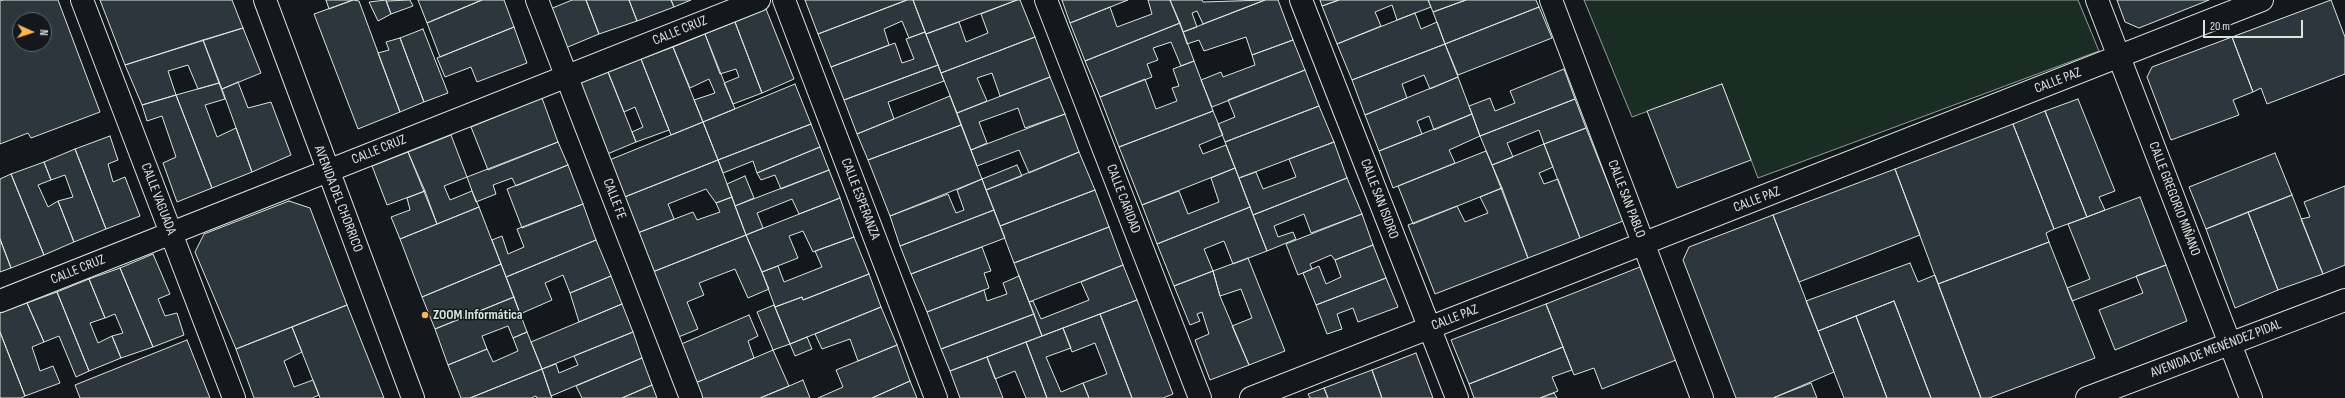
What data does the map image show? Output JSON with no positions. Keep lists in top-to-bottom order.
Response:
{
  "streets": {
    "street": [
      "CALLE CRUZ",
      "CALLE PAZ",
      "CALLE VAGUADA",
      "AVENIDA DEL CHORRICO",
      "CALLE FE",
      "CALLE ESPERANZA",
      "CALLE CARIDAD",
      "CALLE SAN ISIDRO",
      "CALLE SAN PABLO",
      "CALLE GREGORIO MIÑANO",
      "AVENIDA DE MENÉNDEZ PIDAL"
    ]
  },
  "crossings": [
    ["CALLE CRUZ", "CALLE VAGUADA"],
    ["CALLE CRUZ", "AVENIDA DEL CHORRICO"],
    ["CALLE CRUZ", "CALLE FE"],
    ["CALLE PAZ", "CALLE SAN ISIDRO"],
    ["CALLE PAZ", "CALLE SAN PABLO"],
    ["CALLE PAZ", "CALLE GREGORIO MIÑANO"],
    ["CALLE GREGORIO MIÑANO", "AVENIDA DE MENÉNDEZ PIDAL"]
  ],
  "places": ["ZOOM Informática"],
  "scale_bar": "20 m",
  "north": "right"
}
